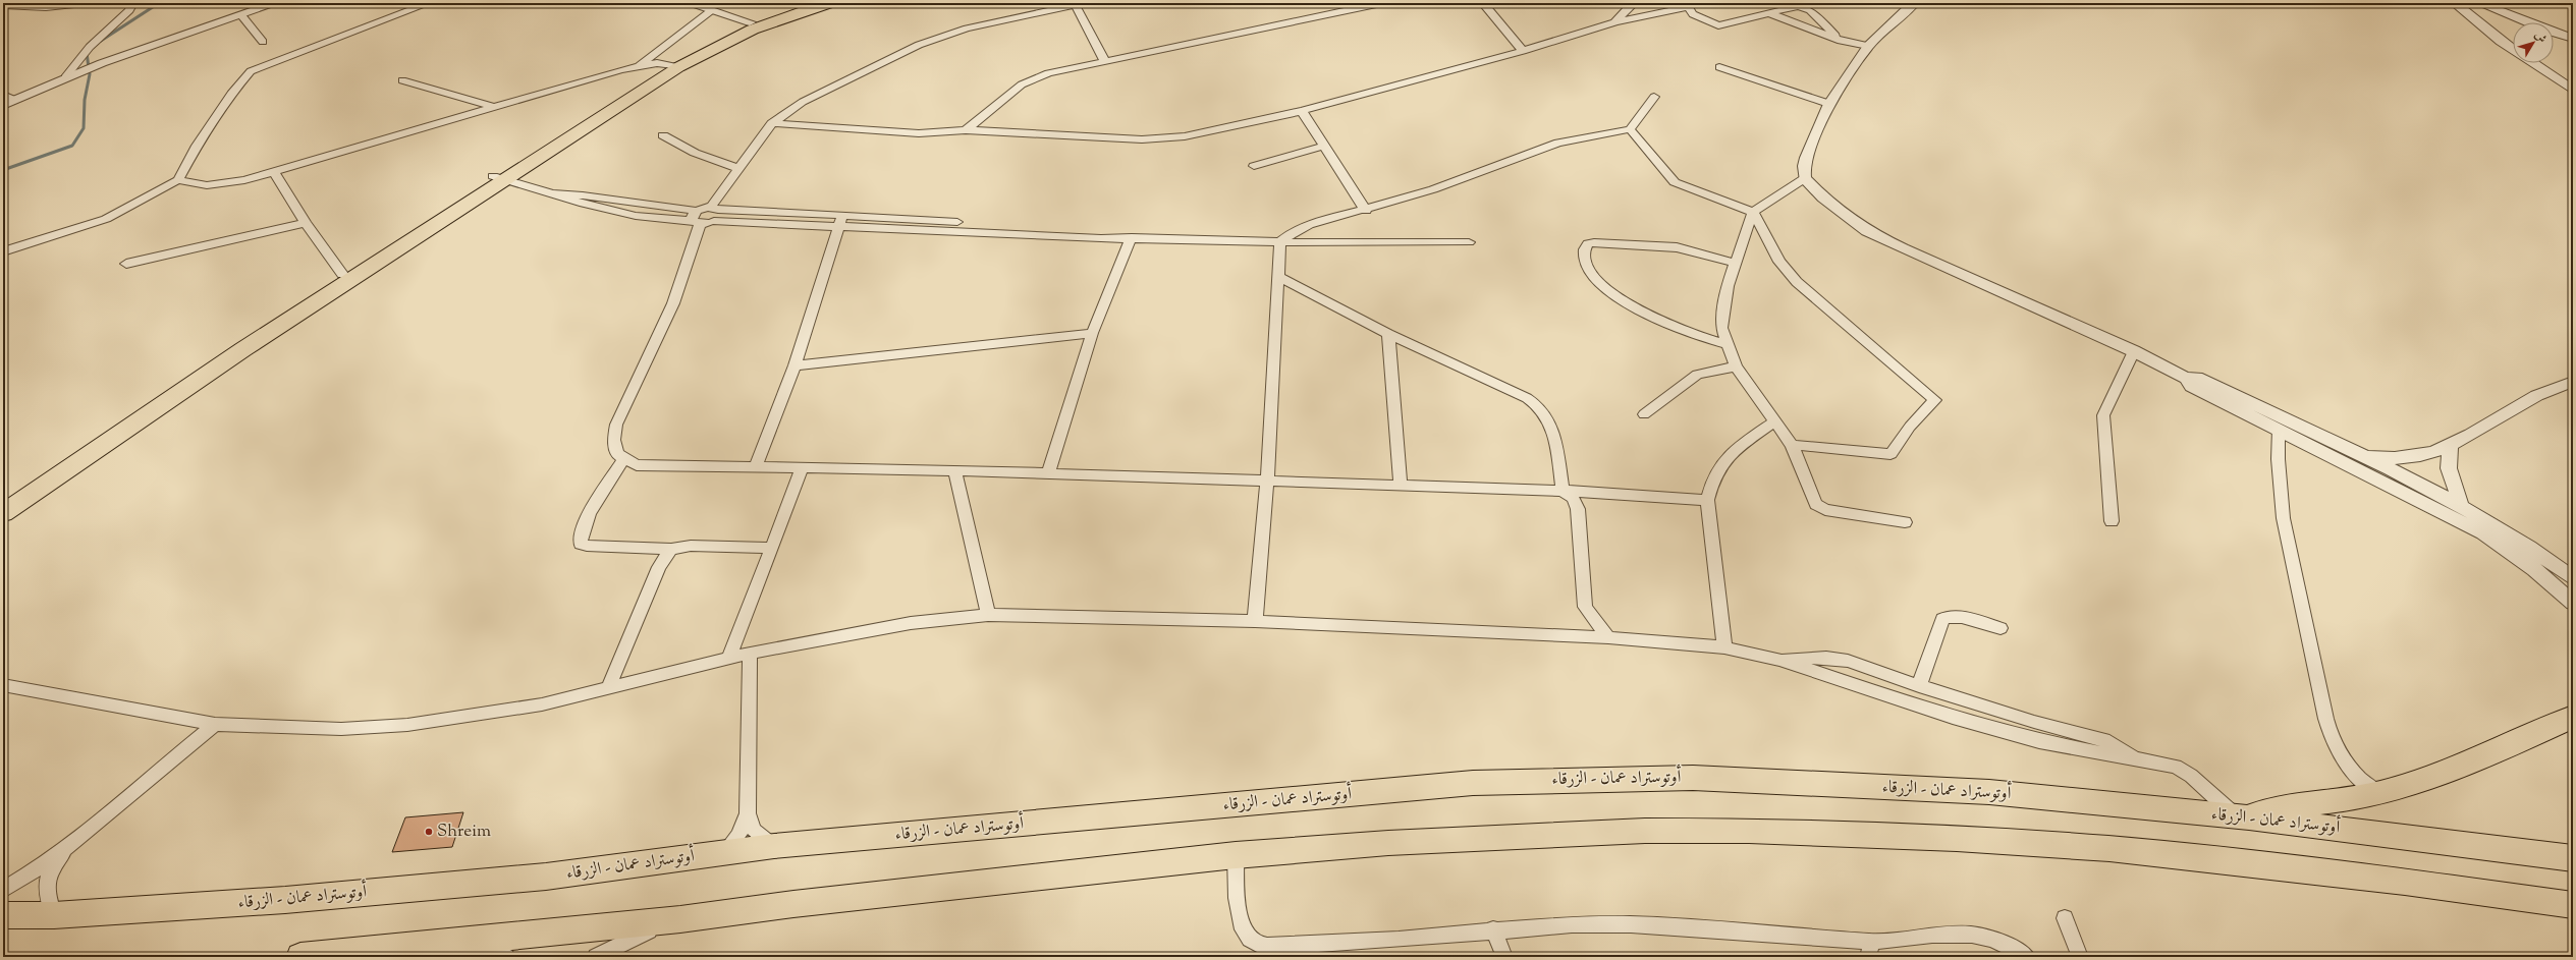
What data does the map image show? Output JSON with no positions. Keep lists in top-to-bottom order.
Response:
{
  "streets": {
    "highway": ["أوتوستراد عمان - الزرقاء"]
  },
  "places": ["Shreim"],
  "north": "top right"
}
